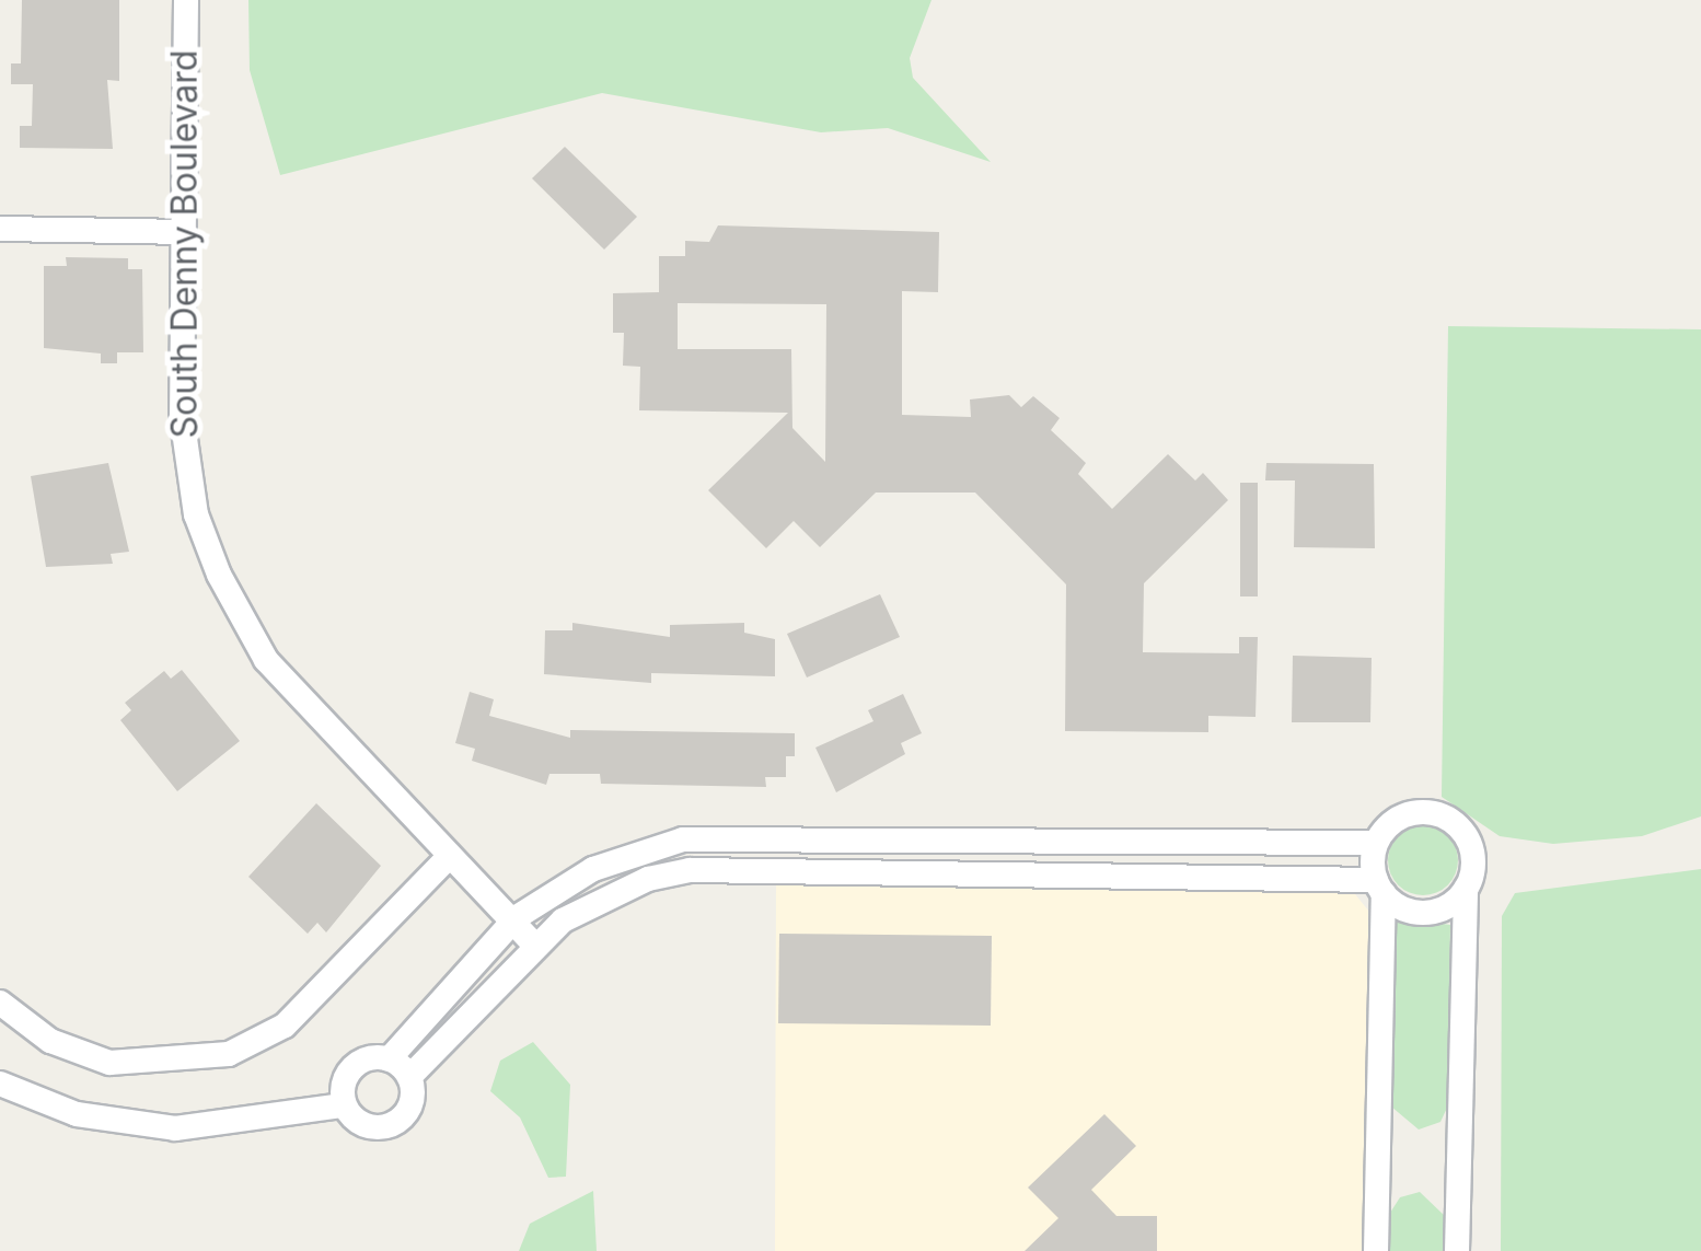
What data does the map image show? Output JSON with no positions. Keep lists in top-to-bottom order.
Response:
{
  "streets": {
    "street": ["South Denny Boulevard"]
  }
}
